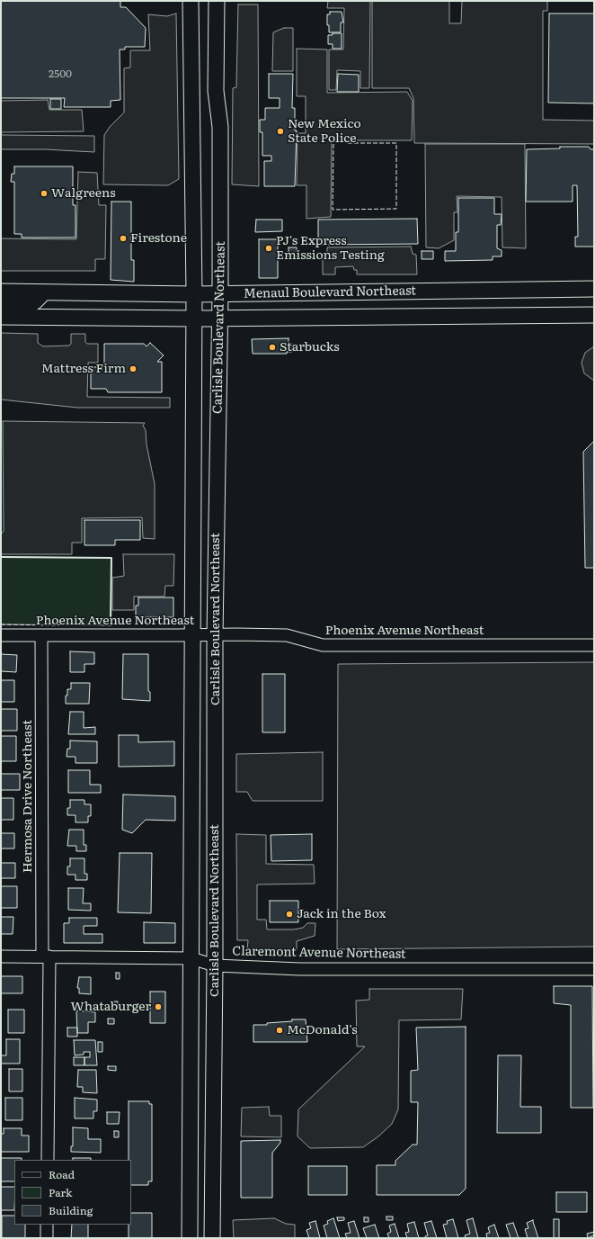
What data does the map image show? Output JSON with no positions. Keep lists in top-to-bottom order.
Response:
{
  "streets": {
    "main road": ["Menaul Boulevard Northeast", "Carlisle Boulevard Northeast"],
    "street": ["Phoenix Avenue Northeast", "Hermosa Drive Northeast", "Claremont Avenue Northeast"]
  },
  "crossings": [
    ["Menaul Boulevard Northeast", "Carlisle Boulevard Northeast"],
    ["Carlisle Boulevard Northeast", "Phoenix Avenue Northeast"],
    ["Carlisle Boulevard Northeast", "Claremont Avenue Northeast"],
    ["Phoenix Avenue Northeast", "Hermosa Drive Northeast"],
    ["Hermosa Drive Northeast", "Claremont Avenue Northeast"]
  ],
  "places": [
    "New Mexico State Police",
    "Walgreens",
    "Firestone",
    "PJ's Express Emissions Testing",
    "Starbucks",
    "Mattress Firm",
    "Jack in the Box",
    "Whataburger",
    "McDonald's"
  ],
  "house_numbers": ["2500"],
  "legend": ["Road", "Park", "Building"]
}
